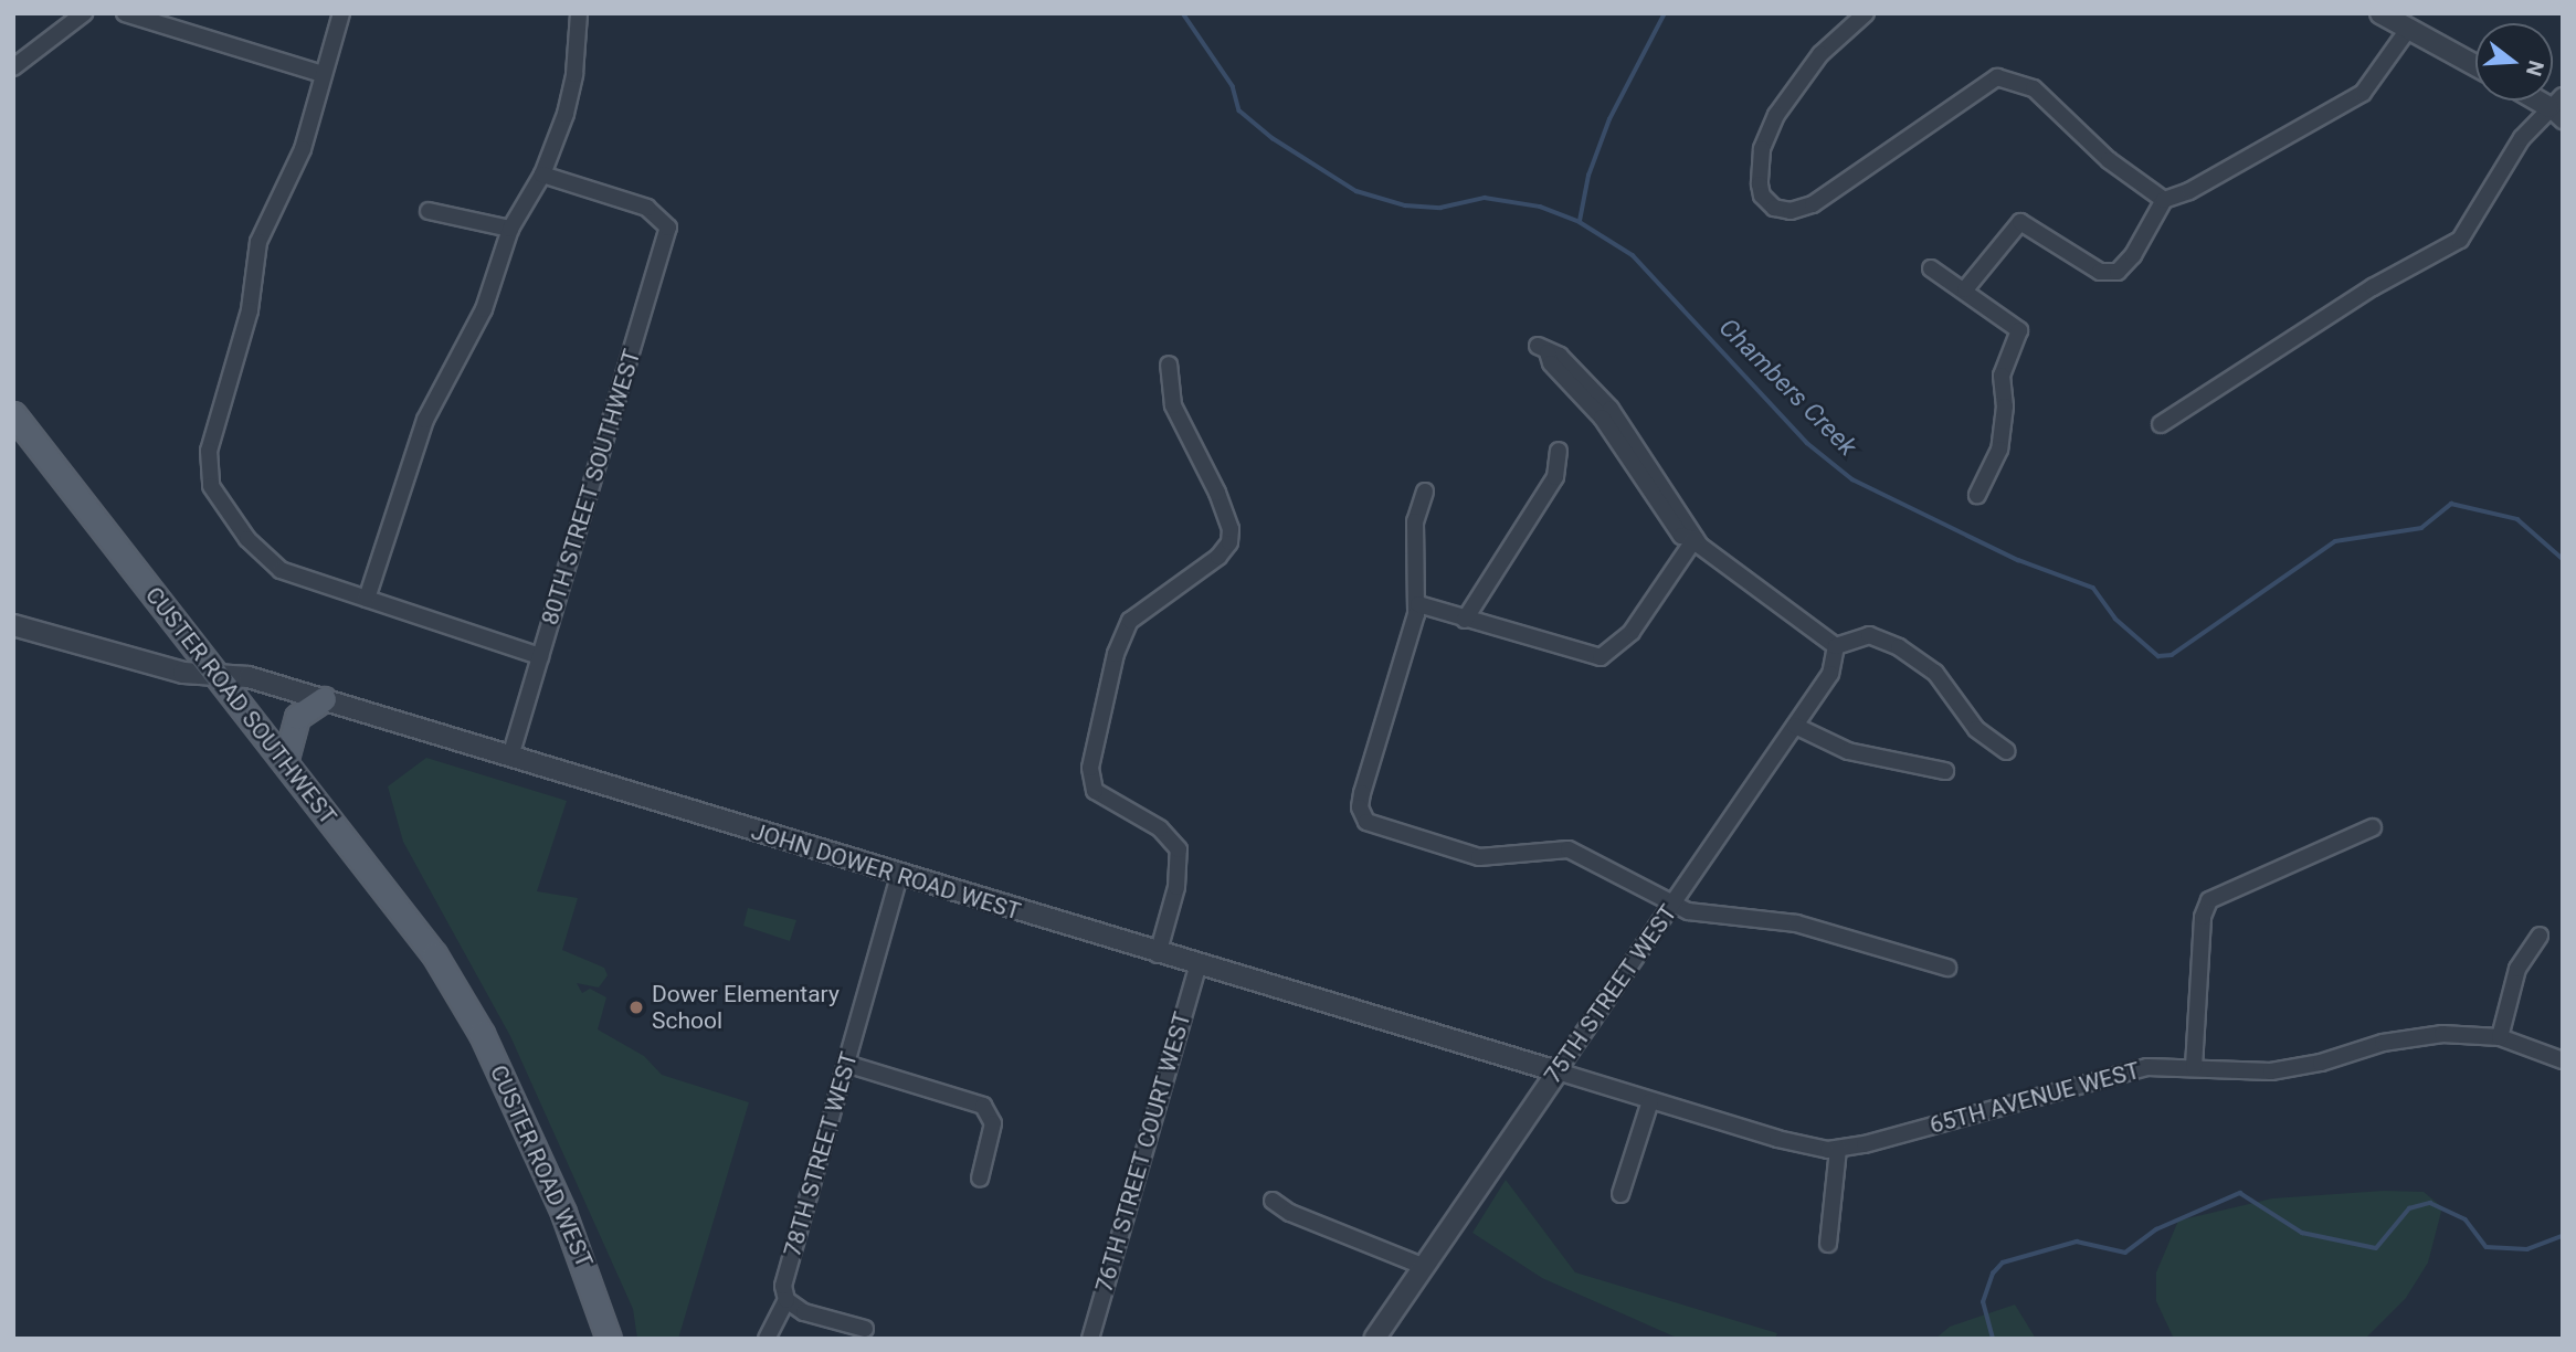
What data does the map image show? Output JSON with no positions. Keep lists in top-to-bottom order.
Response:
{
  "streets": {
    "main road": ["CUSTER ROAD SOUTHWEST", "CUSTER ROAD WEST"],
    "street": [
      "80TH STREET SOUTHWEST",
      "JOHN DOWER ROAD WEST",
      "75TH STREET WEST",
      "65TH AVENUE WEST",
      "76TH STREET COURT WEST",
      "78TH STREET WEST"
    ]
  },
  "crossings": [
    ["80TH STREET SOUTHWEST", "JOHN DOWER ROAD WEST"],
    ["CUSTER ROAD SOUTHWEST", "JOHN DOWER ROAD WEST"],
    ["CUSTER ROAD SOUTHWEST", "CUSTER ROAD WEST"],
    ["JOHN DOWER ROAD WEST", "75TH STREET WEST"],
    ["JOHN DOWER ROAD WEST", "65TH AVENUE WEST"],
    ["JOHN DOWER ROAD WEST", "76TH STREET COURT WEST"],
    ["JOHN DOWER ROAD WEST", "78TH STREET WEST"],
    ["75TH STREET WEST", "65TH AVENUE WEST"]
  ],
  "water": ["Chambers Creek"],
  "places": ["Dower Elementary School"],
  "north": "right"
}
